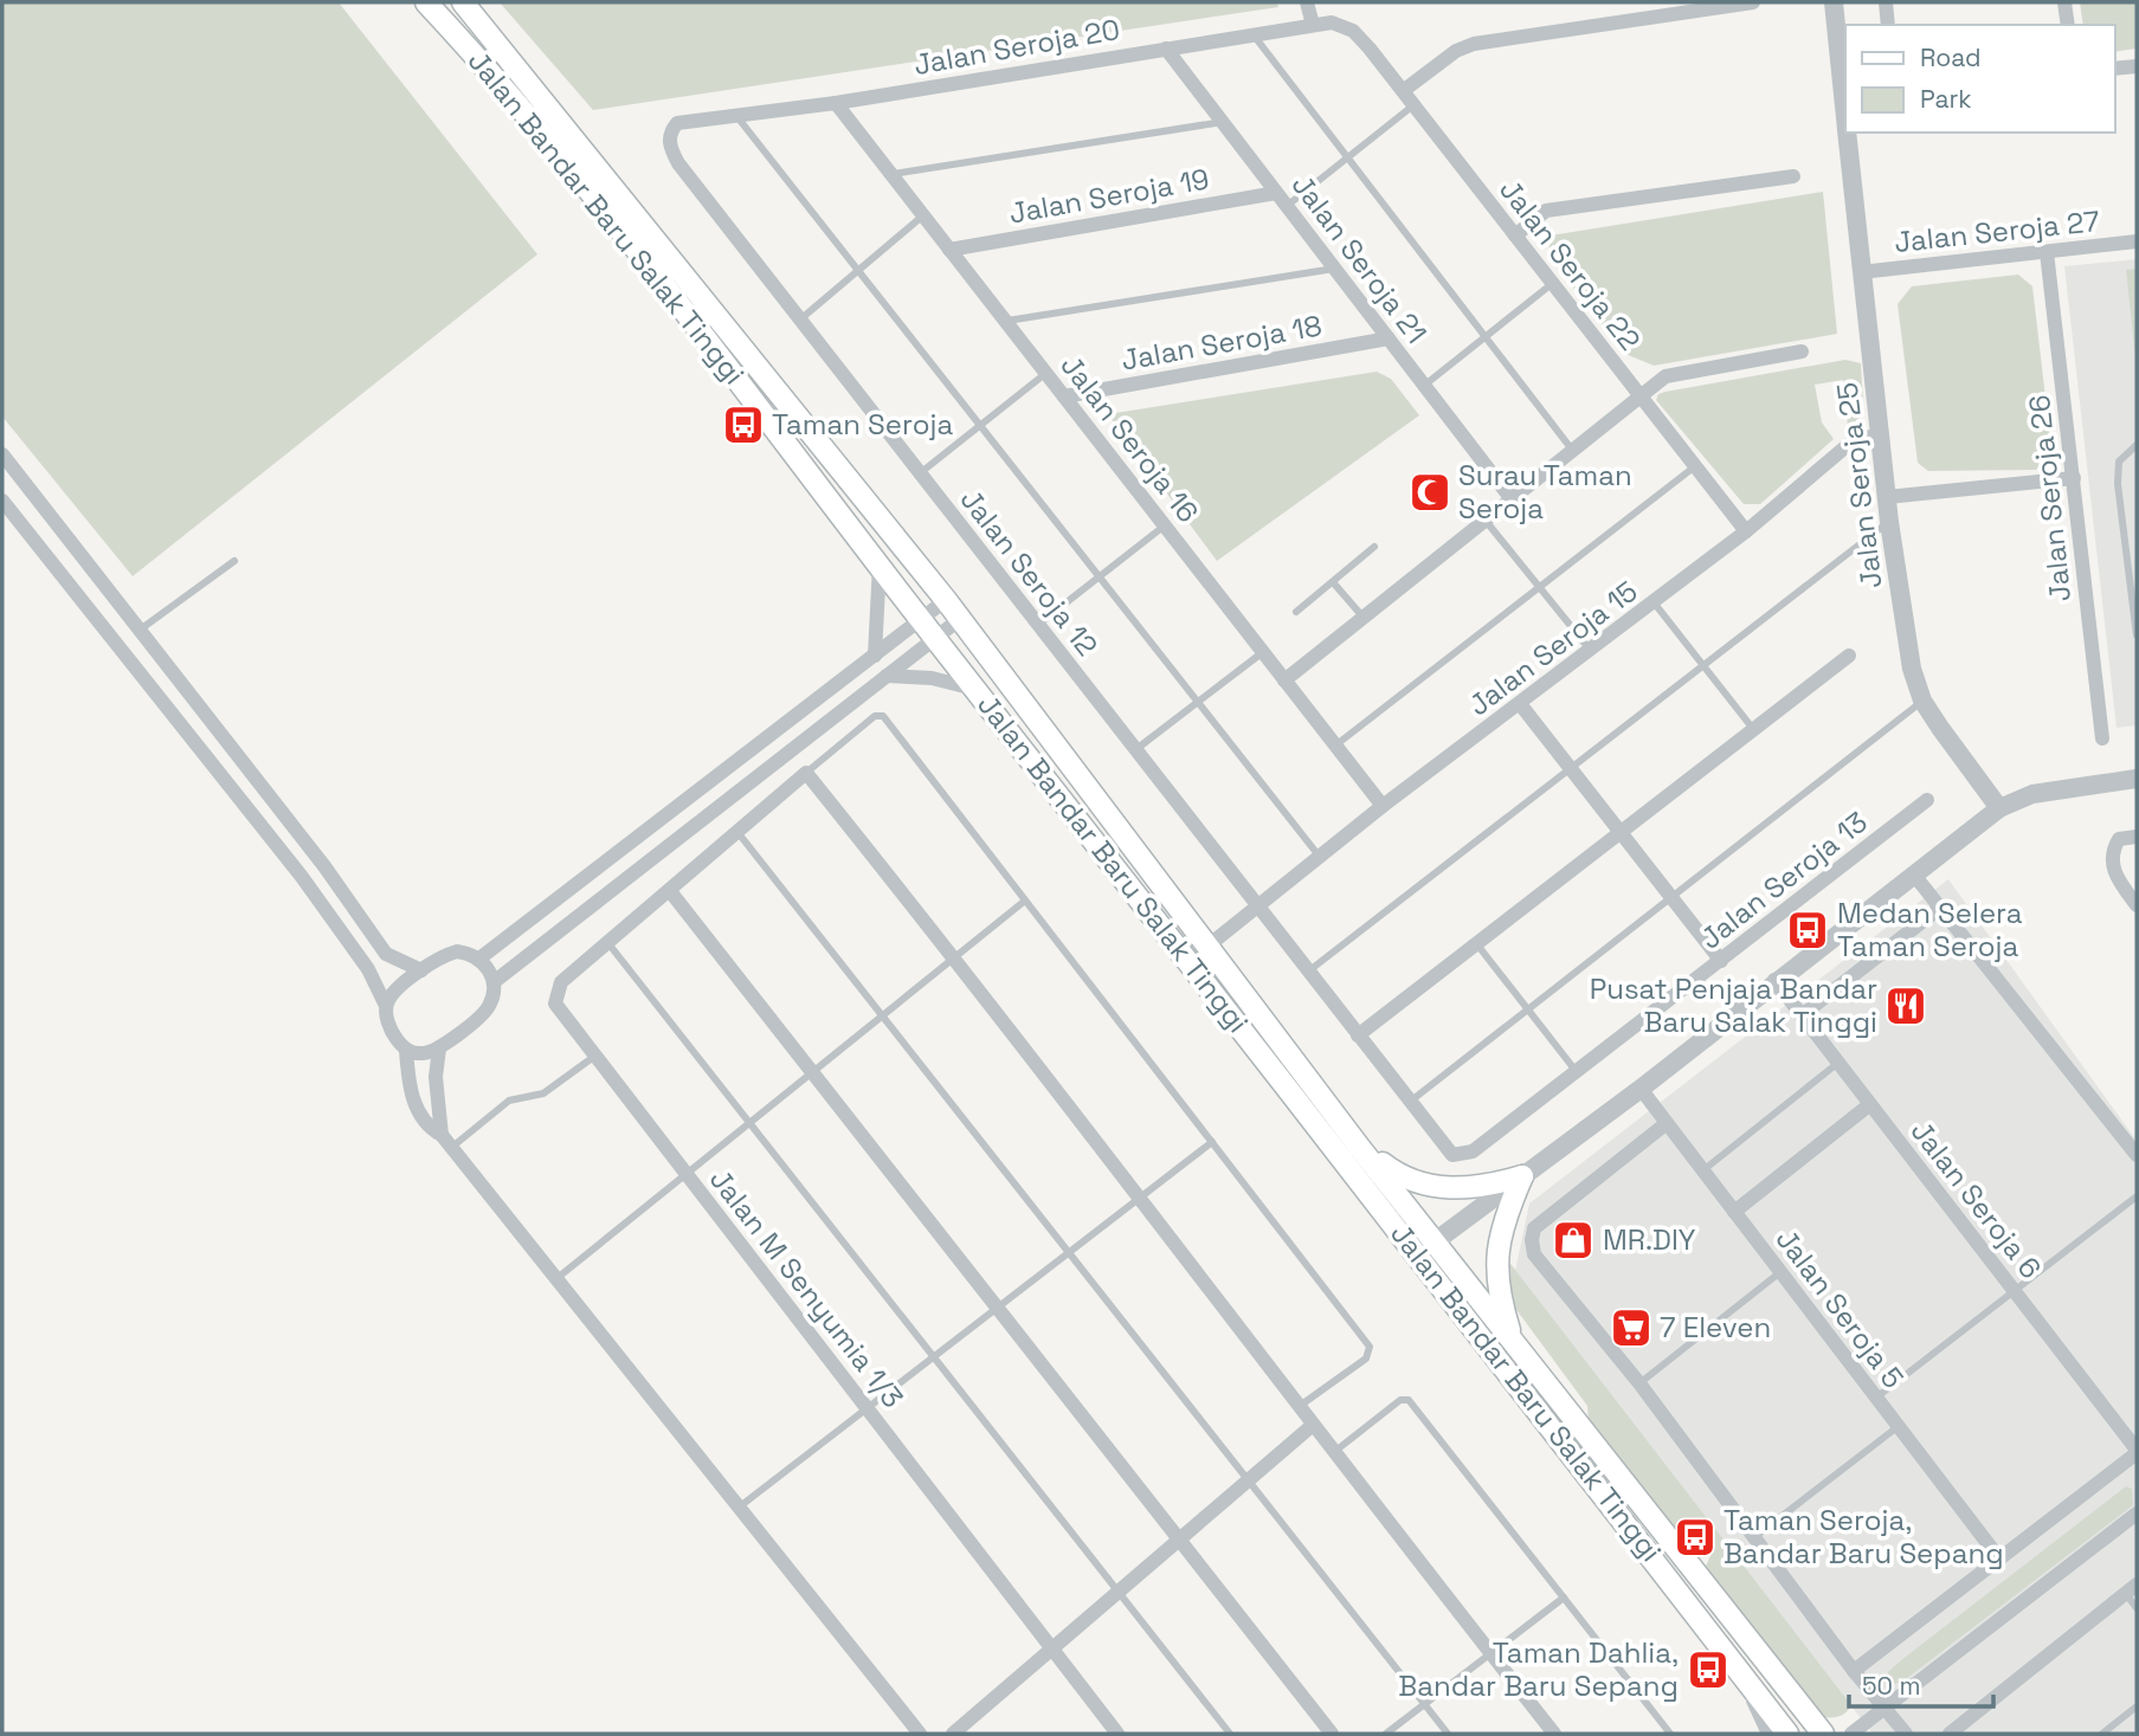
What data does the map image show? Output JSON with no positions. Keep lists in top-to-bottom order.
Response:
{
  "streets": {
    "main road": ["Jalan Bandar Baru Salak Tinggi"],
    "street": [
      "Jalan Seroja 20",
      "Jalan Seroja 19",
      "Jalan Seroja 27",
      "Jalan Seroja 21",
      "Jalan Seroja 22",
      "Jalan Seroja 18",
      "Jalan Seroja 16",
      "Jalan Seroja 25",
      "Jalan Seroja 26",
      "Jalan Seroja 12",
      "Jalan Seroja 15",
      "Jalan Seroja 13",
      "Jalan Seroja 6",
      "Jalan M Senyumia 1/3",
      "Jalan Seroja 5"
    ]
  },
  "crossings": [
    ["Jalan Seroja 20", "Jalan Seroja 21"],
    ["Jalan Seroja 20", "Jalan Seroja 22"],
    ["Jalan Seroja 20", "Jalan Seroja 16"],
    ["Jalan Seroja 20", "Jalan Seroja 12"],
    ["Jalan Seroja 19", "Jalan Seroja 21"],
    ["Jalan Seroja 19", "Jalan Seroja 16"],
    ["Jalan Bandar Baru Salak Tinggi", "Jalan Seroja 15"],
    ["Jalan Seroja 27", "Jalan Seroja 25"],
    ["Jalan Seroja 27", "Jalan Seroja 26"],
    ["Jalan Seroja 21", "Jalan Seroja 18"],
    ["Jalan Seroja 22", "Jalan Seroja 15"],
    ["Jalan Seroja 18", "Jalan Seroja 16"],
    ["Jalan Seroja 16", "Jalan Seroja 12"],
    ["Jalan Seroja 16", "Jalan Seroja 15"],
    ["Jalan Seroja 25", "Jalan Seroja 15"],
    ["Jalan Seroja 12", "Jalan Seroja 15"],
    ["Jalan Seroja 12", "Jalan Seroja 13"]
  ],
  "places": {
    "bus stop": [
      "Taman Seroja",
      "Medan Selera Taman Seroja",
      "Taman Seroja, Bandar Baru Sepang",
      "Taman Dahlia, Bandar Baru Sepang"
    ],
    "mosque": ["Surau Taman Seroja"],
    "restaurant": ["Pusat Penjaja Bandar Baru Salak Tinggi"],
    "shop": ["MR.DIY"],
    "supermarket": ["7 Eleven"]
  },
  "legend": ["Road", "Park"],
  "scale_bar": "50 m"
}
